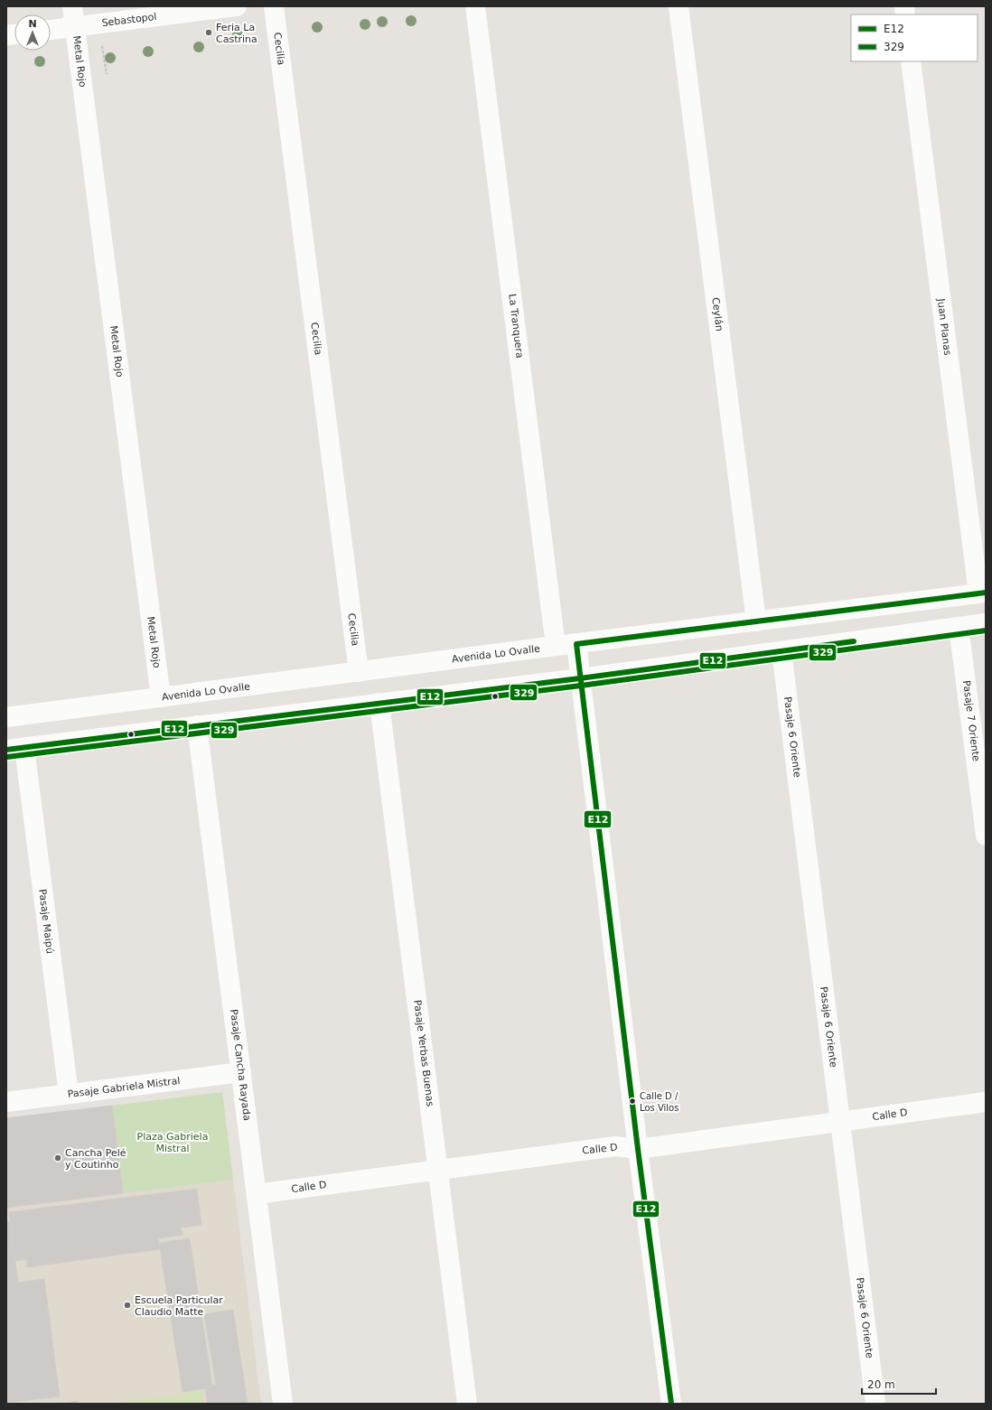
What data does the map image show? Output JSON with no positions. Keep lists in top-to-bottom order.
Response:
{
  "streets": {
    "street": [
      "Sebastopol",
      "Cecilia",
      "Metal Rojo",
      "Ceylán",
      "La Tranquera",
      "Juan Planas",
      "Avenida Lo Ovalle",
      "Pasaje 7 Oriente",
      "Pasaje 6 Oriente",
      "Pasaje Maipú",
      "Pasaje Yerbas Buenas",
      "Pasaje Cancha Rayada",
      "Pasaje Gabriela Mistral",
      "Calle D"
    ]
  },
  "crossings": [
    ["Sebastopol", "Metal Rojo"],
    ["Cecilia", "Avenida Lo Ovalle"],
    ["Metal Rojo", "Avenida Lo Ovalle"],
    ["Ceylán", "Avenida Lo Ovalle"],
    ["La Tranquera", "Avenida Lo Ovalle"],
    ["Juan Planas", "Avenida Lo Ovalle"],
    ["Pasaje 6 Oriente", "Calle D"],
    ["Pasaje Maipú", "Pasaje Gabriela Mistral"],
    ["Pasaje Yerbas Buenas", "Calle D"],
    ["Pasaje Cancha Rayada", "Pasaje Gabriela Mistral"],
    ["Pasaje Cancha Rayada", "Calle D"]
  ],
  "parks": ["Plaza Gabriela Mistral"],
  "places": [
    "Feria La Castrina",
    "Calle D / Los Vilos",
    "Cancha Pelé y Coutinho",
    "Escuela Particular Claudio Matte"
  ],
  "lines": ["transit line E12", "transit line 329"],
  "legend": ["E12", "329"],
  "scale_bar": "20 m",
  "north": "top"
}
